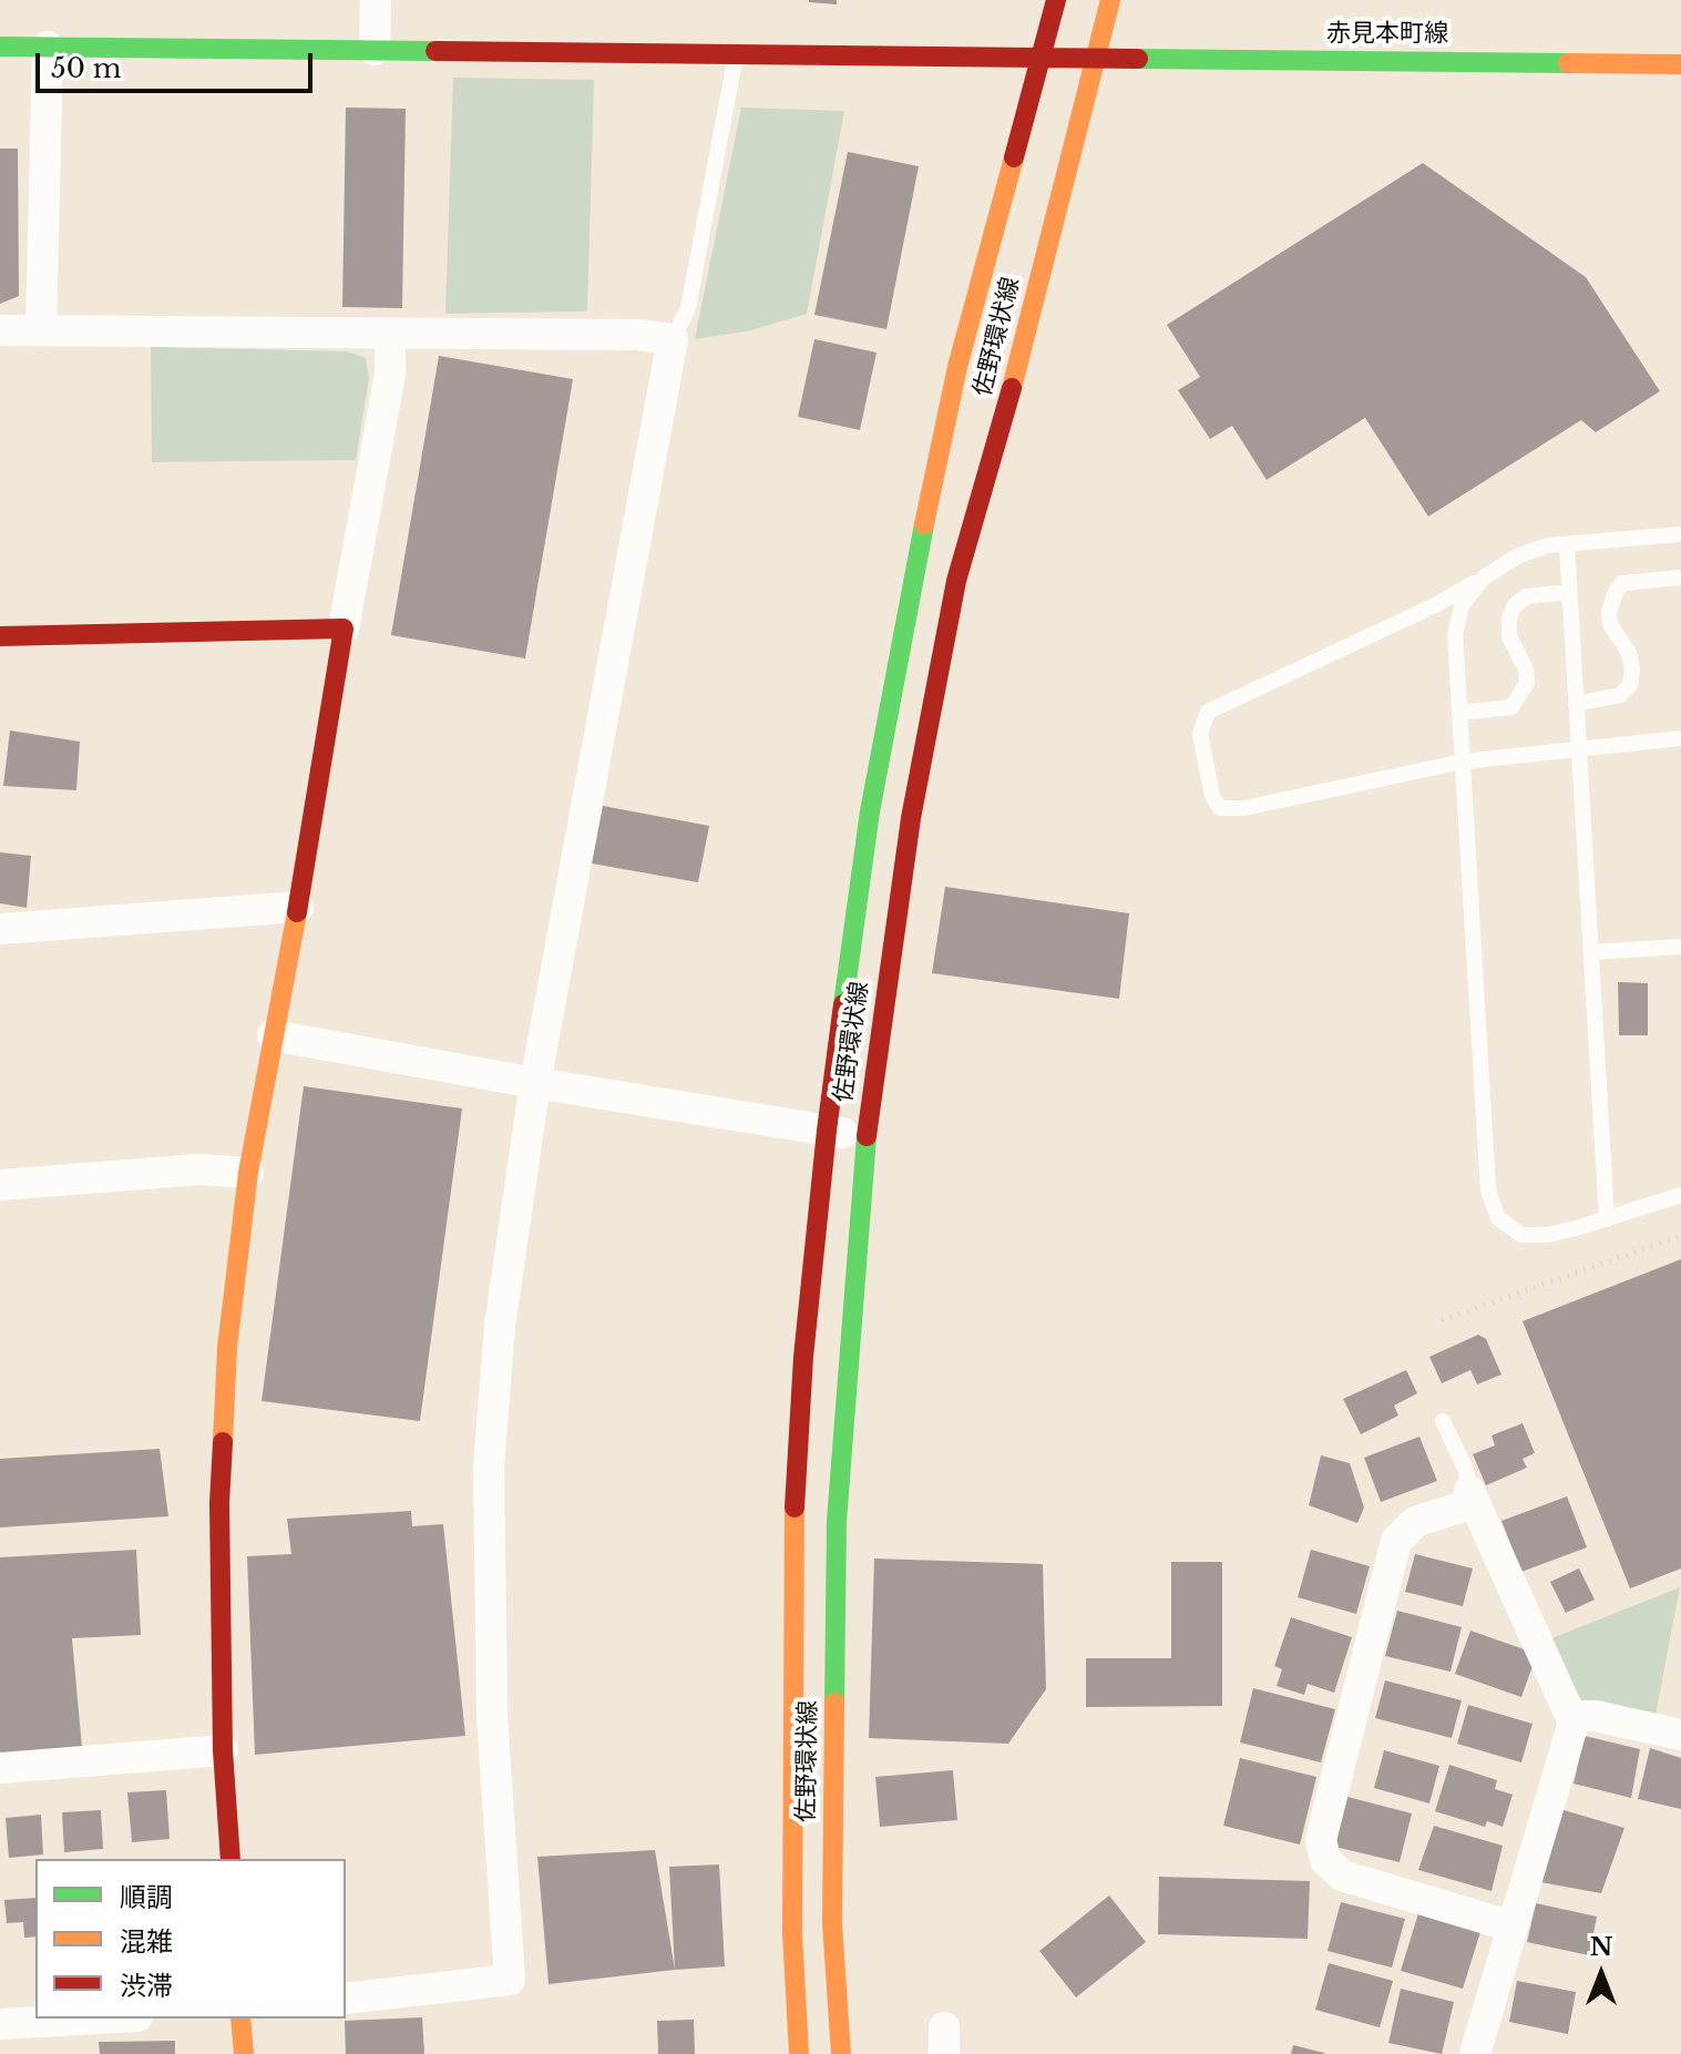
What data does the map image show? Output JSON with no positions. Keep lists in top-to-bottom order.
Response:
{
  "streets": {
    "main road": ["赤見本町線", "佐野環状線"]
  },
  "crossings": [
    ["赤見本町線", "佐野環状線"]
  ],
  "legend": ["順調", "混雑", "渋滞"],
  "scale_bar": "50 m",
  "north": "top"
}
